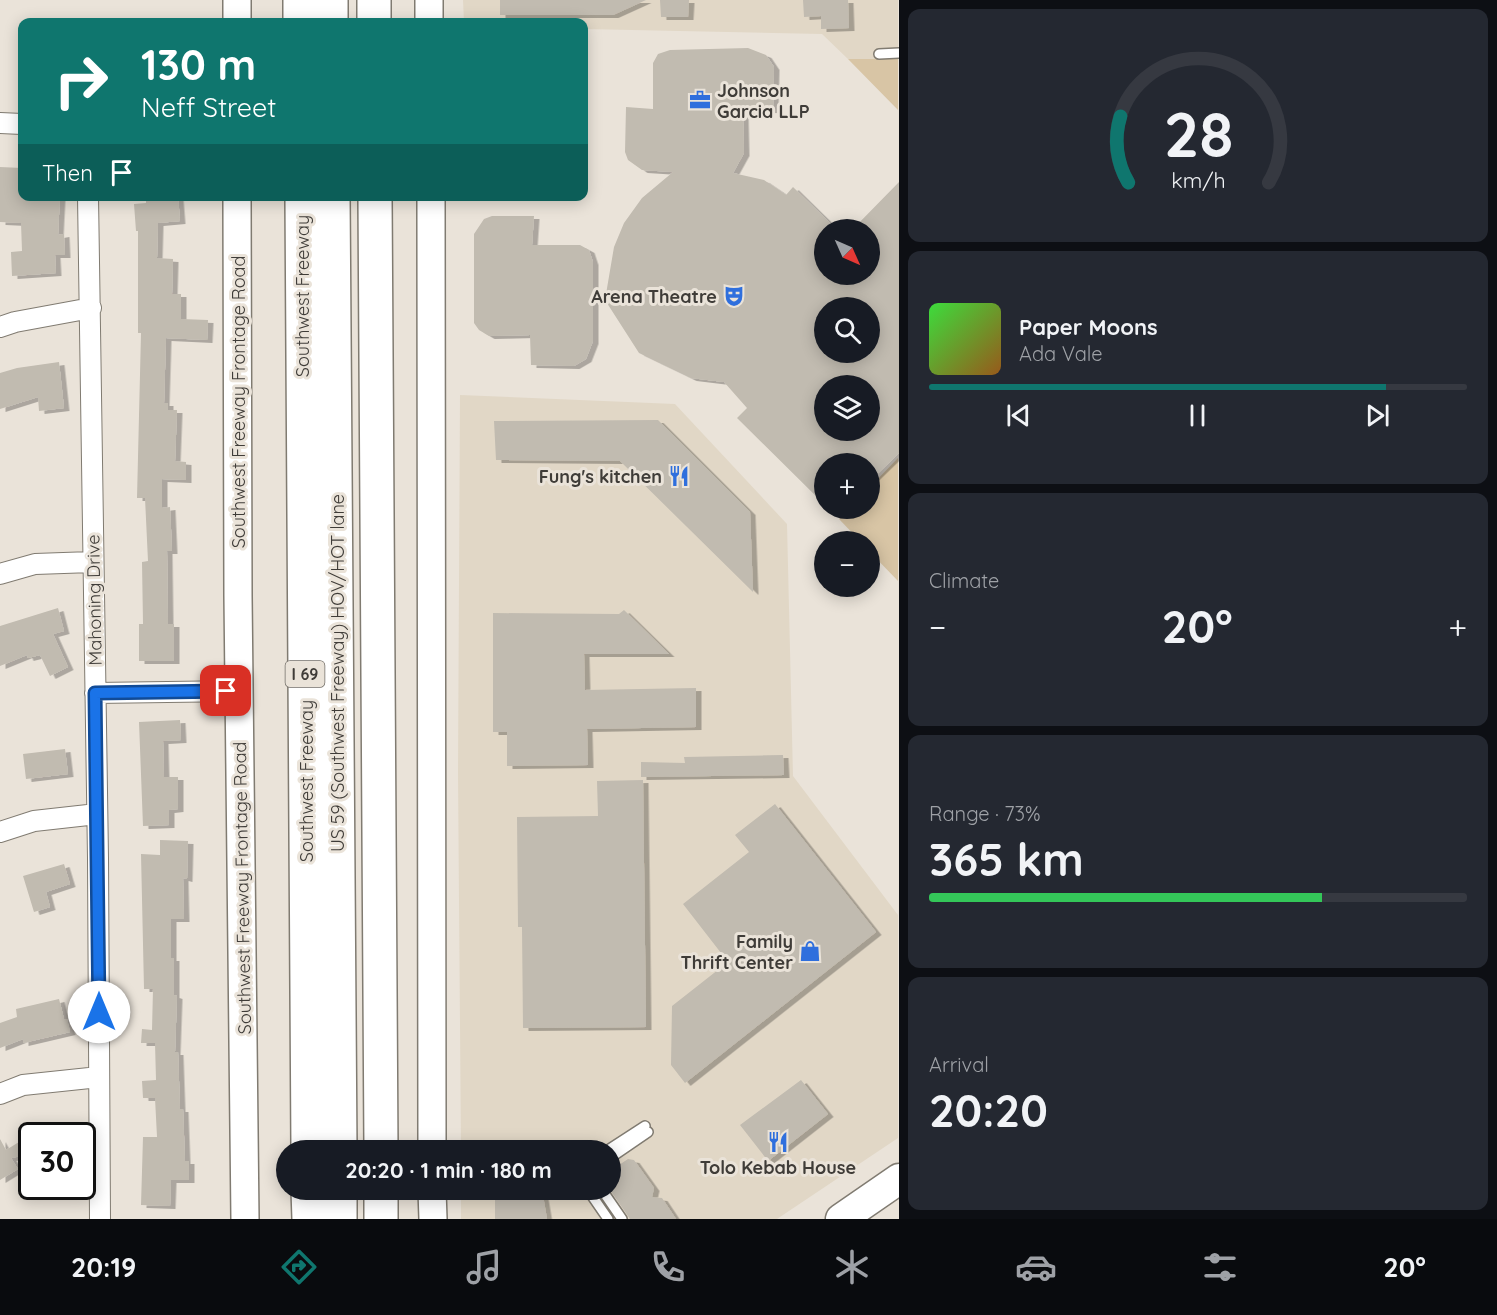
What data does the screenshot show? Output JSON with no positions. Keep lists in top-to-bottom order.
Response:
{
  "streets": {
    "highway": ["Southwest Freeway", "US 59 (Southwest Freeway) HOV/HOT lane", "I 69"],
    "main road": ["Southwest Freeway Frontage Road"],
    "street": ["Mahoning Drive"]
  },
  "places": {
    "office": ["Johnson Garcia LLP"],
    "theatre": ["Arena Theatre"],
    "restaurant": ["Fung's kitchen", "Tolo Kebab House"],
    "shop": ["Family Thrift Center"]
  },
  "north": "bottom right",
  "page": {
    "turn": ["130 m", "Neff Street"],
    "then": "Then",
    "map_buttons": ["+", "−"],
    "song": ["Paper Moons", "Ada Vale"],
    "tile": [
      "Climate",
      ["Range · 73%", "365 km"],
      ["Arrival", "20:20"]
    ],
    "heat": ["−", "20°", "+"],
    "limit": "30",
    "trip": "20:20 · 1 min · 180 m",
    "tabs": ["20:19", "20°"],
    "gauge": ["28", "km/h"]
  }
}
